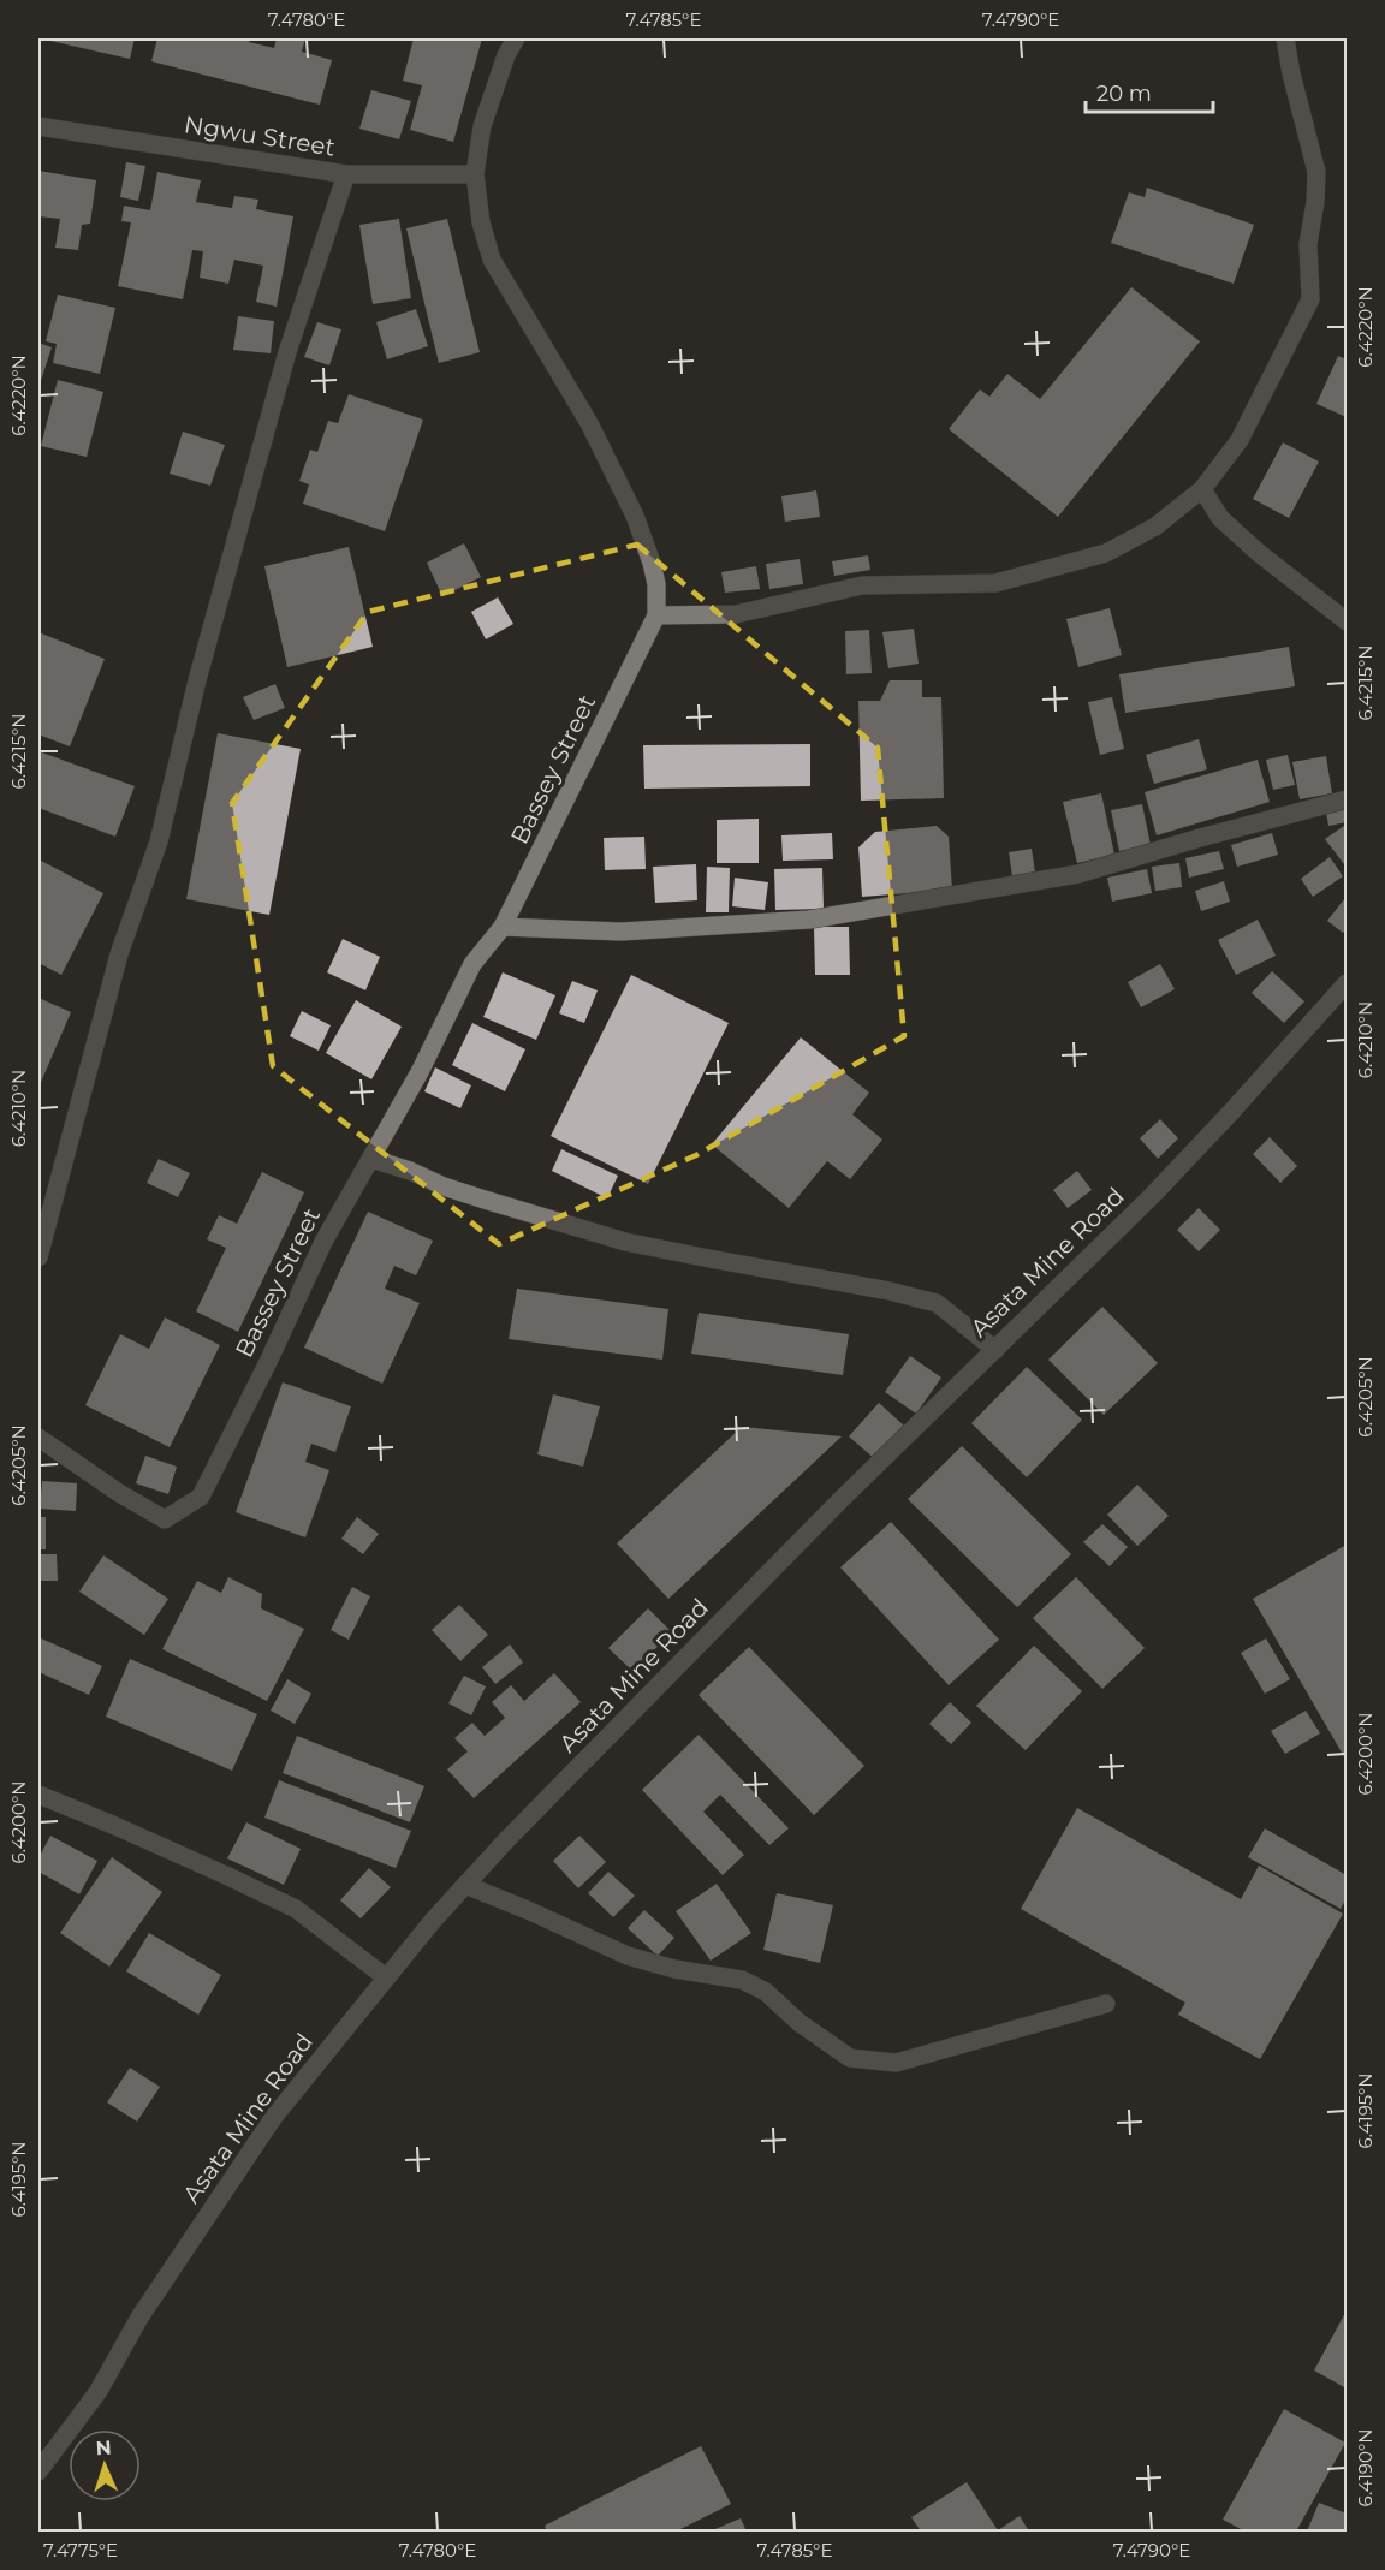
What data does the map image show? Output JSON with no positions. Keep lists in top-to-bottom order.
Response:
{
  "streets": {
    "street": ["Ngwu Street", "Bassey Street", "Asata Mine Road"]
  },
  "crossings": [
    ["Ngwu Street", "Bassey Street"]
  ],
  "scale_bar": "20 m",
  "north": "top",
  "coordinates": [
    "7.4780°E",
    "7.4785°E",
    "7.4790°E",
    "6.4220°N",
    "6.4215°N",
    "6.4210°N",
    "6.4205°N",
    "6.4200°N",
    "6.4195°N",
    "6.4190°N",
    "7.4775°E"
  ]
}
